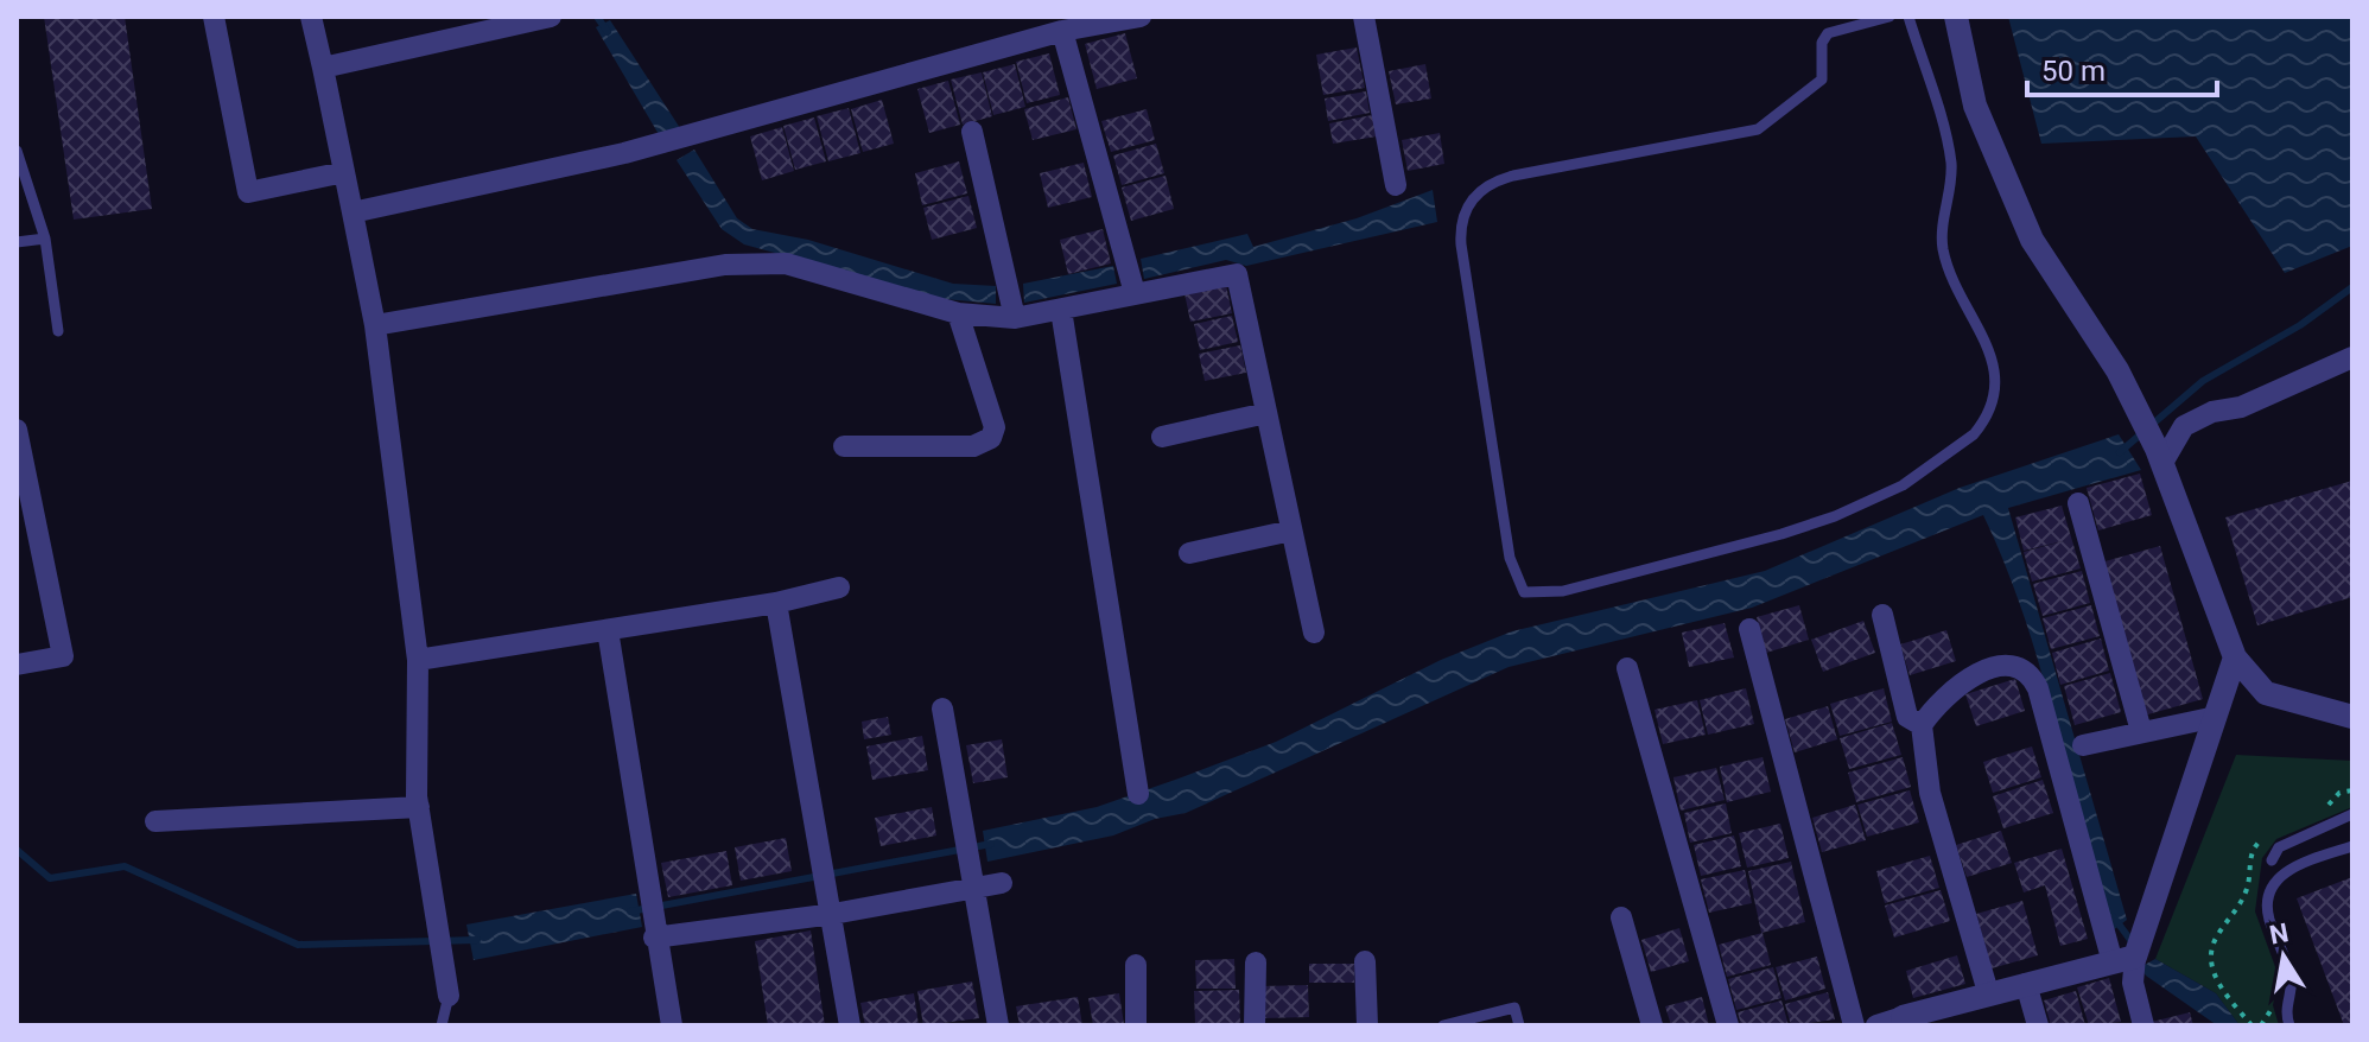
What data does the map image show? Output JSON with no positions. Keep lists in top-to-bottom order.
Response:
{
  "scale_bar": "50 m",
  "north": "top"
}
